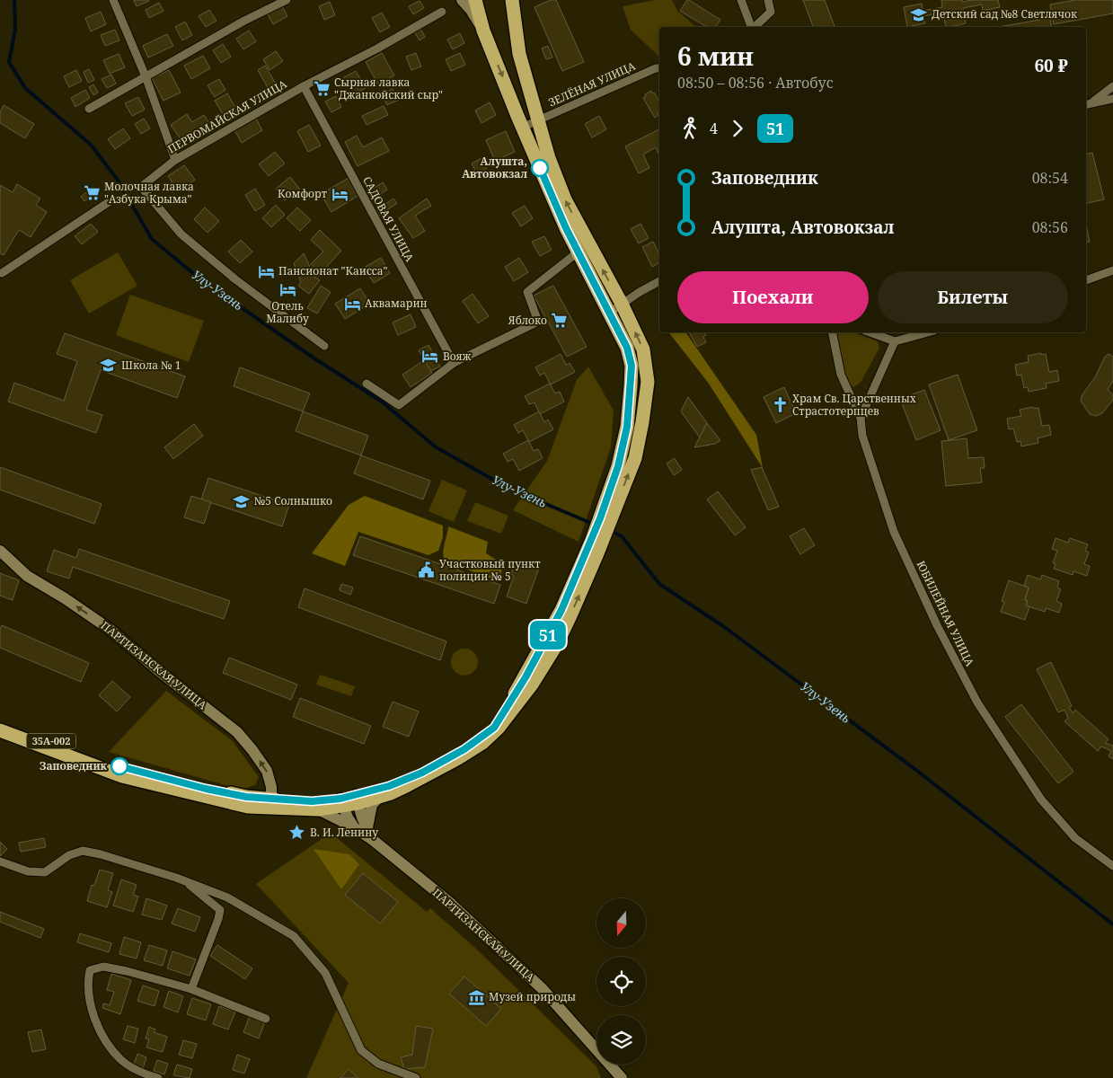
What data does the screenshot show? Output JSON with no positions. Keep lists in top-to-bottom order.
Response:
{
  "streets": {
    "highway": ["35А-002"],
    "street": [
      "ЗЕЛЁНАЯ УЛИЦА",
      "ПЕРВОМАЙСКАЯ УЛИЦА",
      "САДОВАЯ УЛИЦА",
      "ЮБИЛЕЙНАЯ УЛИЦА",
      "ПАРТИЗАНСКАЯ УЛИЦА"
    ]
  },
  "crossings": [
    ["ПЕРВОМАЙСКАЯ УЛИЦА", "САДОВАЯ УЛИЦА"],
    ["ПАРТИЗАНСКАЯ УЛИЦА", "35А-002"]
  ],
  "one_way": ["ПАРТИЗАНСКАЯ УЛИЦА"],
  "water": ["Улу-Узень"],
  "places": {
    "school or university": ["Детский сад №8 Светлячок", "Школа № 1", "№5 Солнышко"],
    "supermarket": ["Сырная лавка \"Джанкойский сыр\"", "Молочная лавка \"Азбука Крыма\"", "Яблоко"],
    "other": ["Алушта, Автовокзал", "Заповедник"],
    "hotel": [
      "Комфорт",
      "Пансионат \"Каисса\"",
      "Отель Малибу",
      "Аквамарин",
      "Вояж"
    ],
    "church": ["Храм Св. Царственных Страстотерпцев"],
    "public building": ["Участковый пункт полиции № 5"],
    "place": ["В. И. Ленину"],
    "museum": ["Музей природы"]
  },
  "lines": ["bus line 51"],
  "north": "bottom",
  "page": {
    "on_map": "51",
    "heading": ["6 мин", "08:50 – 08:56 · Автобус", "60 ₽"],
    "legs": ["4", "51"],
    "list": [
      {
        "name": "Заповедник",
        "value": "08:54"
      },
      {
        "name": "Алушта, Автовокзал",
        "value": "08:56"
      }
    ],
    "buttons": ["Поехали", "Билеты"]
  }
}
